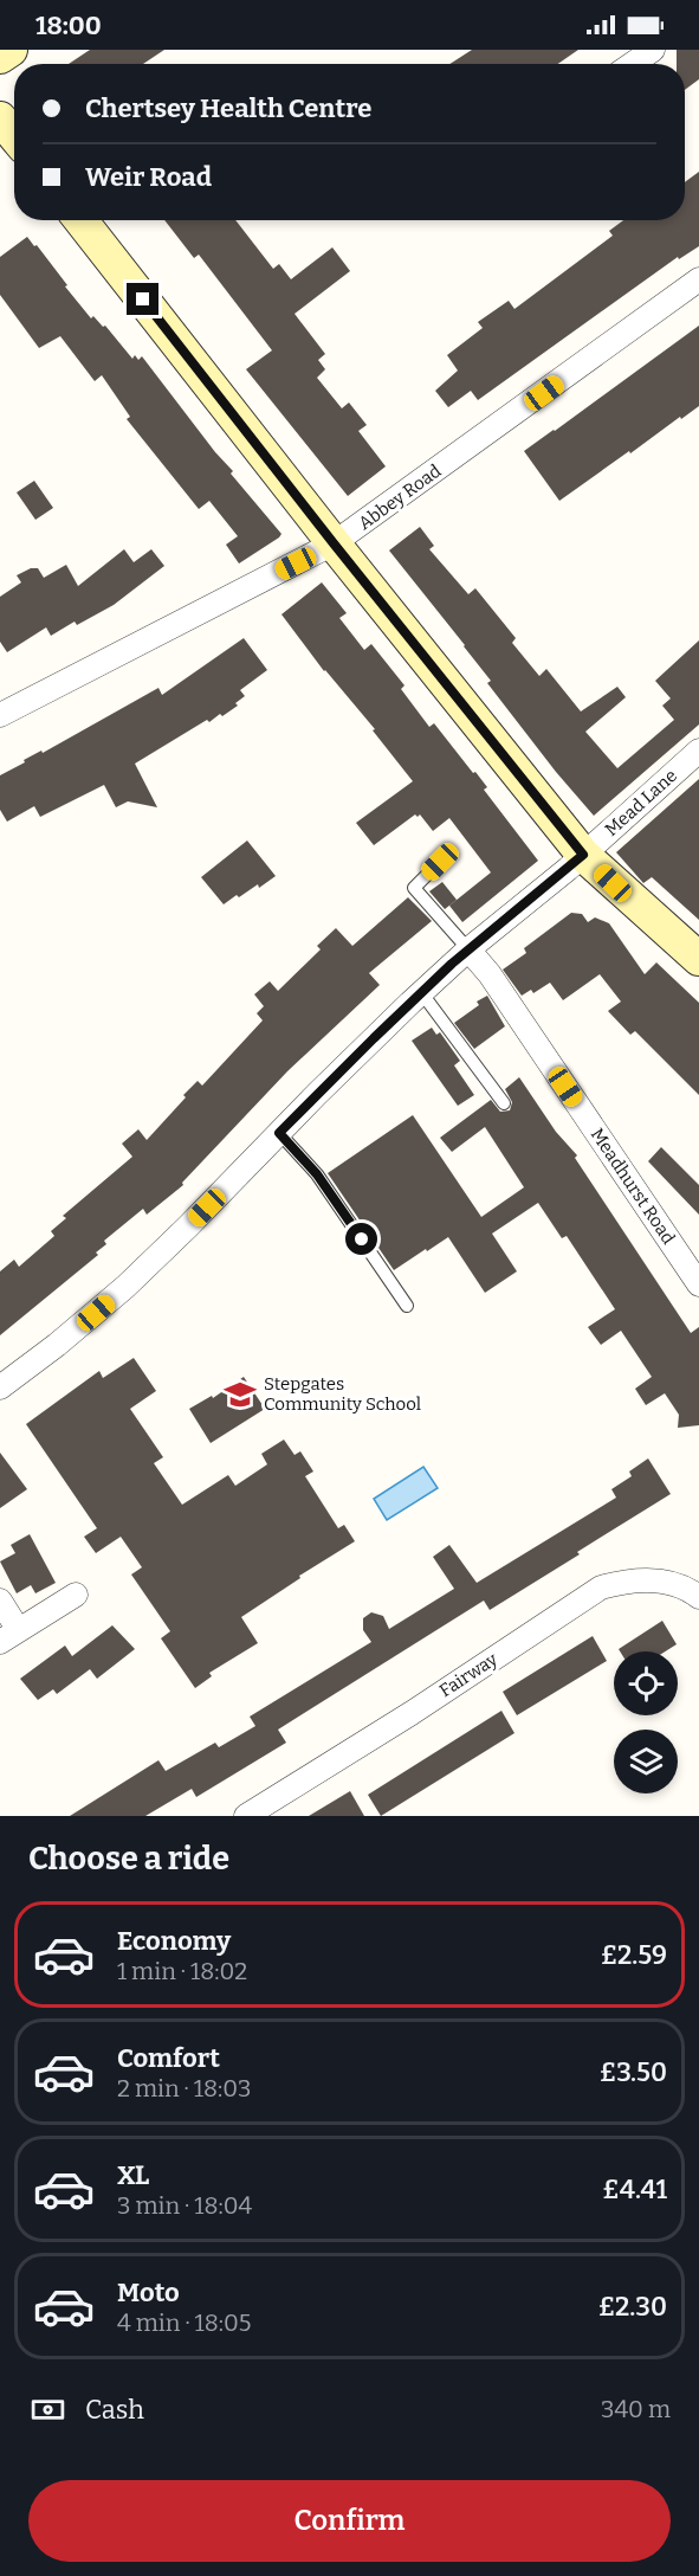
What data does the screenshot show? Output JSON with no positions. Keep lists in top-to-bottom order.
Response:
{
  "streets": {
    "street": [
      "Abbey Road",
      "Mead Lane",
      "Meadhurst Road",
      "Fairway"
    ]
  },
  "crossings": [
    ["Mead Lane", "Meadhurst Road"]
  ],
  "places": {
    "school or university": ["Stepgates Community School"]
  },
  "page": {
    "status": "18:00",
    "banner": ["Chertsey Health Centre", "Weir Road"],
    "heading": "Choose a ride",
    "list": [
      {
        "name": "Economy",
        "note": "1 min · 18:02",
        "value": "£2.59"
      },
      {
        "name": "Comfort",
        "note": "2 min · 18:03",
        "value": "£3.50"
      },
      {
        "name": "XL",
        "note": "3 min · 18:04",
        "value": "£4.41"
      },
      {
        "name": "Moto",
        "note": "4 min · 18:05",
        "value": "£2.30"
      }
    ],
    "pay": ["Cash", "340 m"],
    "buttons": "Confirm"
  }
}
